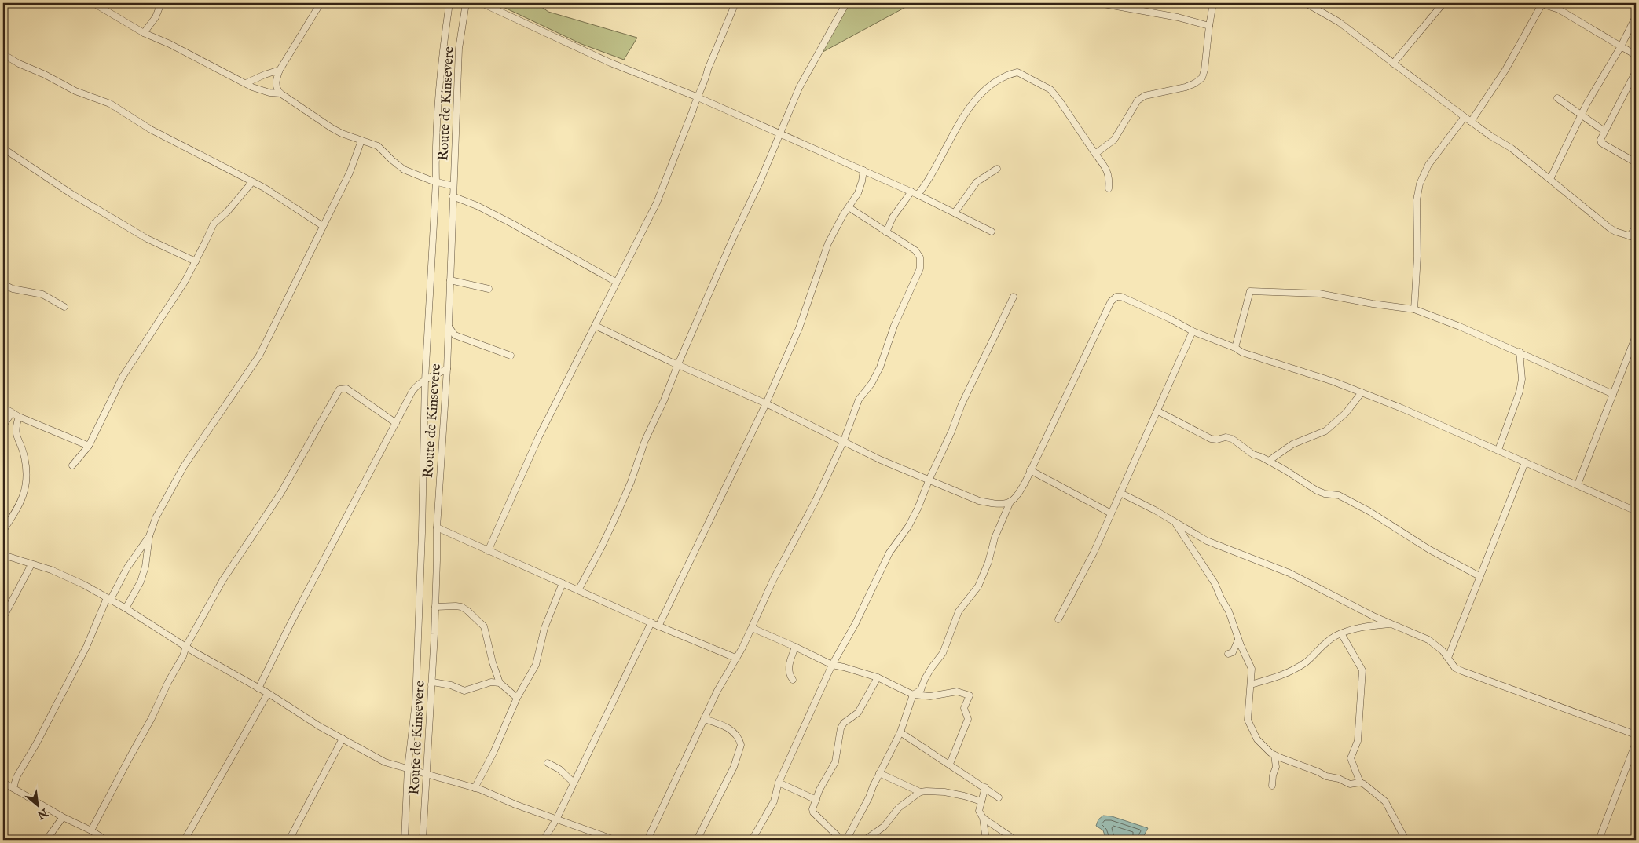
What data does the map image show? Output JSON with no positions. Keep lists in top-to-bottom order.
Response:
{
  "streets": {
    "street": ["Route de Kinsevere"]
  },
  "north": "bottom right"
}
